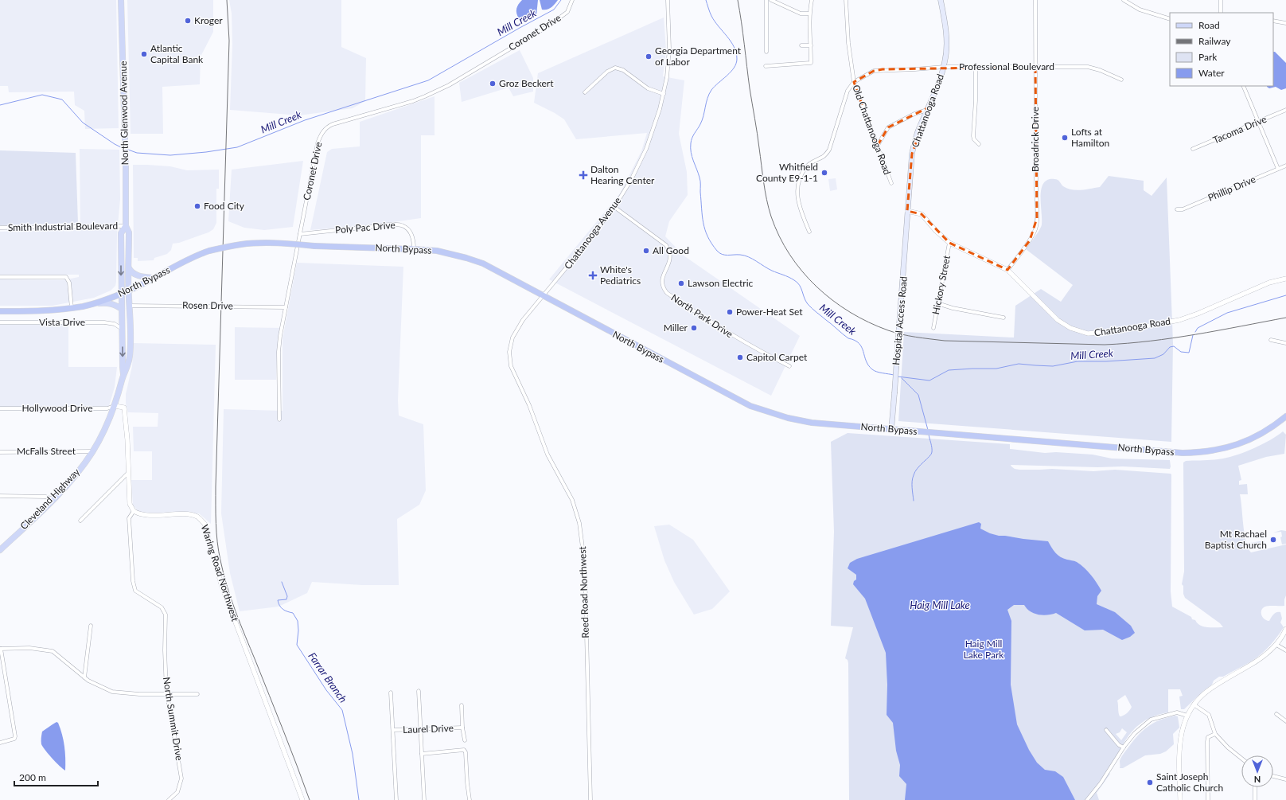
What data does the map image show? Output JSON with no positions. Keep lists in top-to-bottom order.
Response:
{
  "streets": {
    "highway": ["North Bypass"],
    "main road": [
      "Chattanooga Road",
      "North Glenwood Avenue",
      "Hospital Access Road",
      "Cleveland Highway"
    ],
    "street": [
      "Coronet Drive",
      "Professional Boulevard",
      "Old Chattanooga Road",
      "Tacoma Drive",
      "Broadrick Drive",
      "Phillip Drive",
      "Smith Industrial Boulevard",
      "Poly Pac Drive",
      "Chattanooga Avenue",
      "Hickory Street",
      "Rosen Drive",
      "North Park Drive",
      "Vista Drive",
      "Hollywood Drive",
      "McFalls Street",
      "Waring Road Northwest",
      "Reed Road Northwest",
      "North Summit Drive",
      "Laurel Drive"
    ]
  },
  "crossings": [
    ["Coronet Drive", "Poly Pac Drive"],
    ["Coronet Drive", "Rosen Drive"],
    ["Professional Boulevard", "Chattanooga Road"],
    ["Professional Boulevard", "Old Chattanooga Road"],
    ["Professional Boulevard", "Broadrick Drive"],
    ["Chattanooga Road", "Broadrick Drive"],
    ["Chattanooga Road", "Hickory Street"],
    ["Chattanooga Road", "Hospital Access Road"],
    ["North Glenwood Avenue", "Smith Industrial Boulevard"],
    ["North Glenwood Avenue", "North Bypass"],
    ["North Glenwood Avenue", "Cleveland Highway"],
    ["Poly Pac Drive", "North Bypass"],
    ["Chattanooga Avenue", "North Bypass"],
    ["Chattanooga Avenue", "North Park Drive"],
    ["Chattanooga Avenue", "Reed Road Northwest"],
    ["North Bypass", "Hospital Access Road"],
    ["North Bypass", "Cleveland Highway"],
    ["North Bypass", "Reed Road Northwest"],
    ["Rosen Drive", "Cleveland Highway"],
    ["Vista Drive", "Cleveland Highway"],
    ["Hollywood Drive", "Cleveland Highway"],
    ["McFalls Street", "Cleveland Highway"],
    ["Waring Road Northwest", "North Summit Drive"]
  ],
  "water": ["Mill Creek", "Haig Mill Lake", "Farrar Branch"],
  "parks": ["Haig Mill Lake Park"],
  "places": {
    "other": [
      "Kroger",
      "Atlantic Capital Bank",
      "Georgia Department of Labor",
      "Groz Beckert",
      "Lofts at Hamilton",
      "Whitfield County E9-1-1",
      "Food City",
      "All Good",
      "Lawson Electric",
      "Power-Heat Set",
      "Miller",
      "Capitol Carpet",
      "Mt Rachael Baptist Church",
      "Saint Joseph Catholic Church"
    ],
    "health": ["Dalton Hearing Center", "White's Pediatrics"]
  },
  "legend": [
    "Road",
    "Railway",
    "Park",
    "Water"
  ],
  "scale_bar": "200 m",
  "north": "bottom"
}
